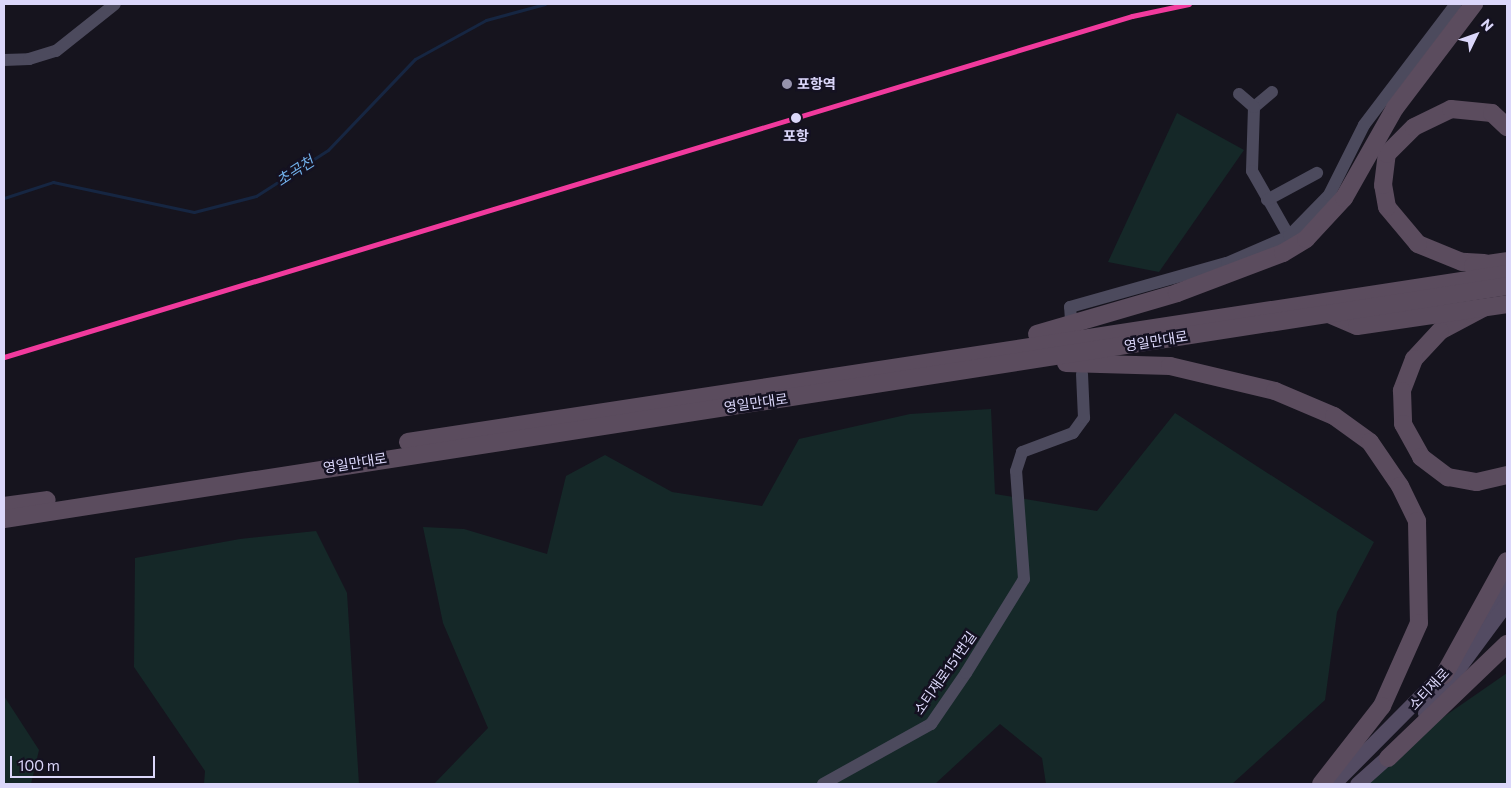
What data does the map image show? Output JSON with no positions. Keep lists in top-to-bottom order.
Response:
{
  "streets": {
    "highway": ["영일만대로"],
    "main road": ["소티재로"],
    "street": ["소티재로151번길"]
  },
  "water": ["초곡천"],
  "places": ["포항역", "포항"],
  "scale_bar": "100 m",
  "north": "top right"
}
